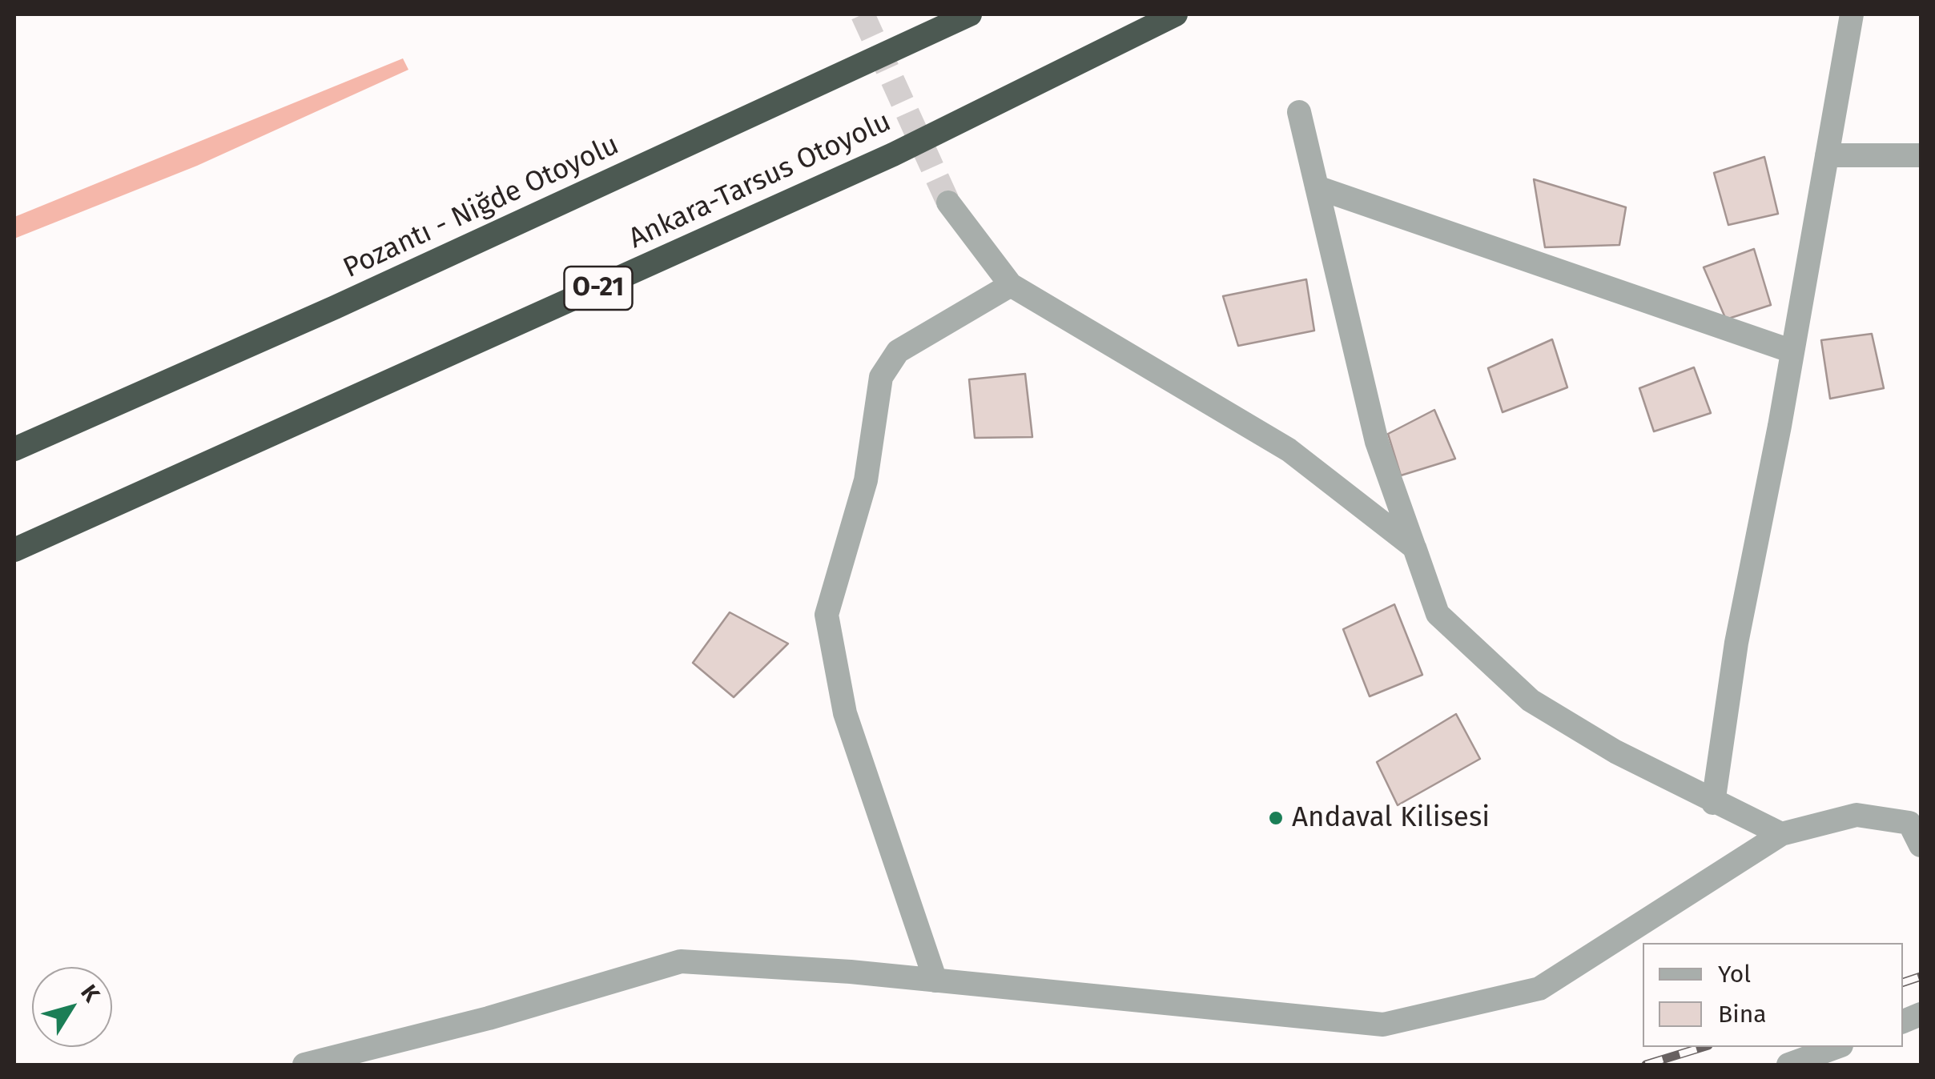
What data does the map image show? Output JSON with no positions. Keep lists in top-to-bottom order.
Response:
{
  "streets": {
    "highway": ["Ankara-Tarsus Otoyolu", "Pozantı - Niğde Otoyolu", "O-21"]
  },
  "places": ["Andaval Kilisesi"],
  "legend": ["Yol", "Bina"],
  "north": "top right"
}
